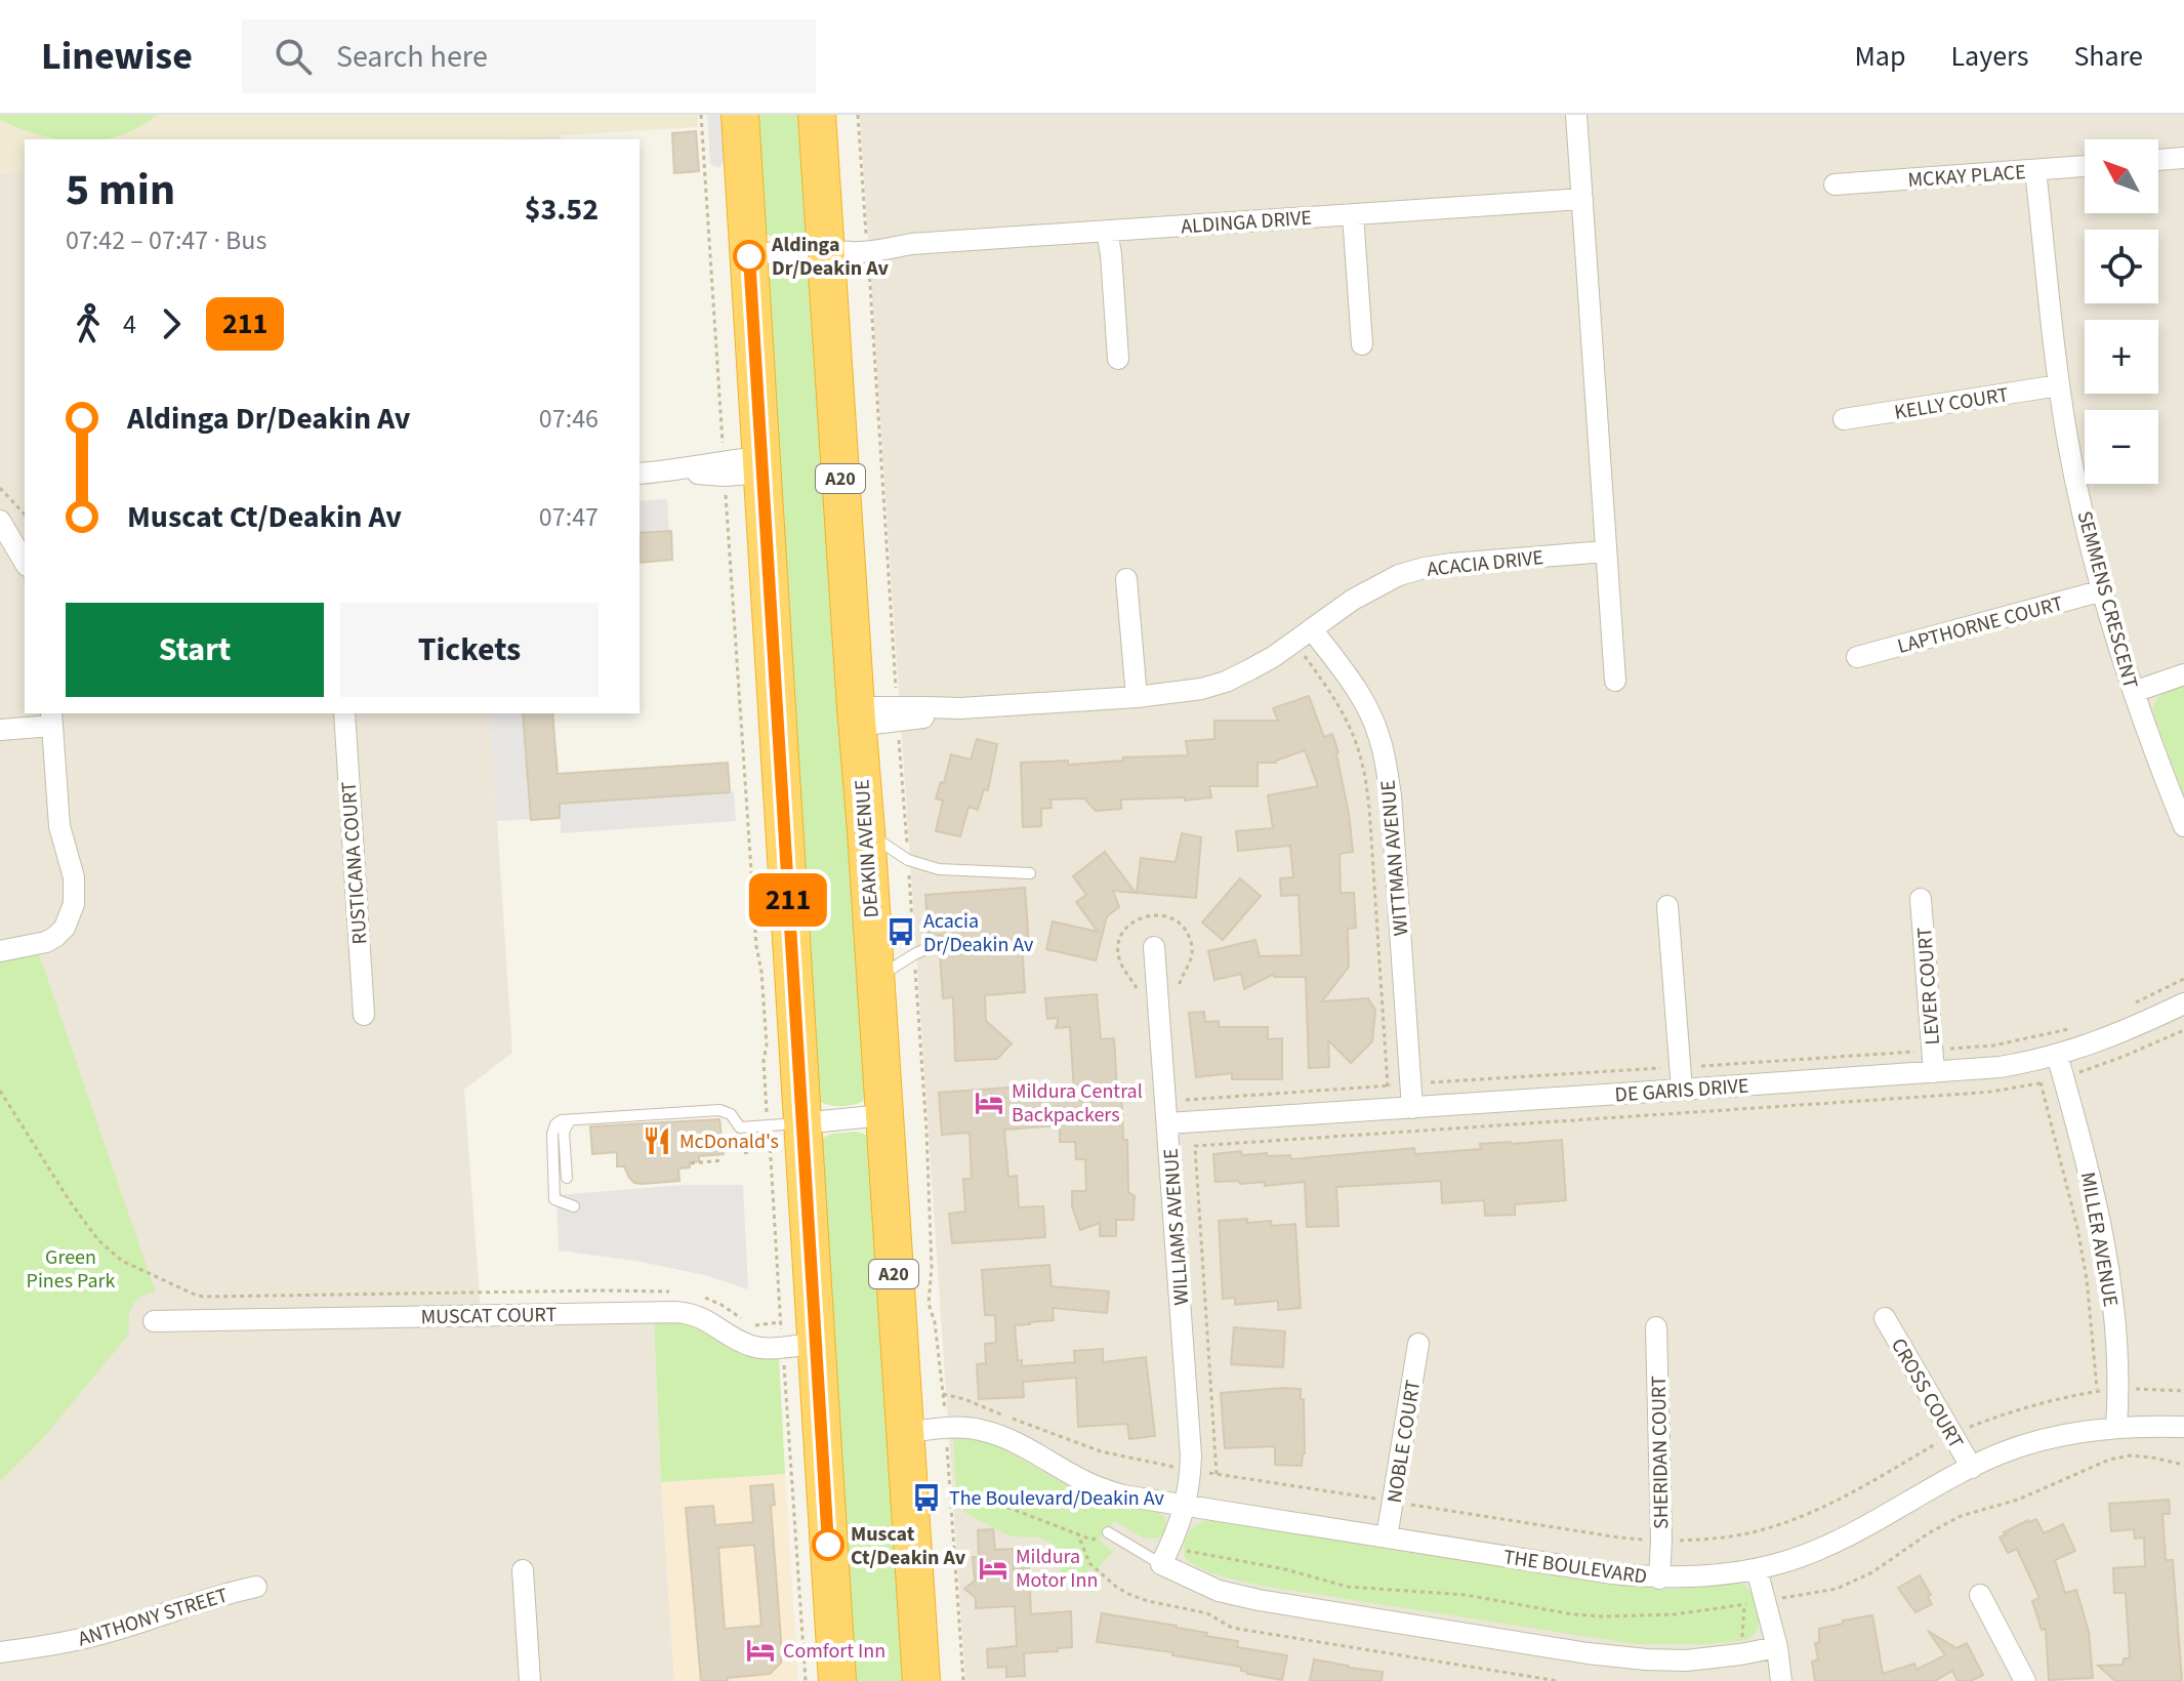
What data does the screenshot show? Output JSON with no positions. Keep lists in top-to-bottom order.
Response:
{
  "streets": {
    "highway": ["A20", "DEAKIN AVENUE"],
    "street": [
      "MCKAY PLACE",
      "ALDINGA DRIVE",
      "KELLY COURT",
      "ACACIA DRIVE",
      "SEMMENS CRESCENT",
      "LAPTHORNE COURT",
      "WITTMAN AVENUE",
      "RUSTICANA COURT",
      "LEVER COURT",
      "DE GARIS DRIVE",
      "WILLIAMS AVENUE",
      "MILLER AVENUE",
      "MUSCAT COURT",
      "CROSS COURT",
      "NOBLE COURT",
      "SHERIDAN COURT",
      "THE BOULEVARD",
      "ANTHONY STREET"
    ]
  },
  "crossings": [
    ["MCKAY PLACE", "SEMMENS CRESCENT"],
    ["ALDINGA DRIVE", "DEAKIN AVENUE"],
    ["KELLY COURT", "SEMMENS CRESCENT"],
    ["ACACIA DRIVE", "DEAKIN AVENUE"],
    ["ACACIA DRIVE", "WITTMAN AVENUE"],
    ["SEMMENS CRESCENT", "LAPTHORNE COURT"],
    ["DEAKIN AVENUE", "THE BOULEVARD"],
    ["WITTMAN AVENUE", "DE GARIS DRIVE"],
    ["LEVER COURT", "DE GARIS DRIVE"],
    ["DE GARIS DRIVE", "WILLIAMS AVENUE"],
    ["DE GARIS DRIVE", "MILLER AVENUE"],
    ["WILLIAMS AVENUE", "THE BOULEVARD"],
    ["MILLER AVENUE", "THE BOULEVARD"],
    ["CROSS COURT", "THE BOULEVARD"],
    ["NOBLE COURT", "THE BOULEVARD"],
    ["SHERIDAN COURT", "THE BOULEVARD"]
  ],
  "parks": ["Green Pines Park"],
  "places": {
    "other": ["Aldinga Dr/Deakin Av", "Muscat Ct/Deakin Av"],
    "bus stop": ["Acacia Dr/Deakin Av", "The Boulevard/Deakin Av"],
    "hotel": ["Mildura Central Backpackers", "Mildura Motor Inn", "Comfort Inn"],
    "restaurant": ["McDonald's"]
  },
  "lines": ["bus line 211"],
  "north": "top left",
  "page": {
    "header": "Linewise",
    "search": "Search here",
    "nav": ["Map", "Layers", "Share"],
    "on_map": "211",
    "map_buttons": ["+", "−"],
    "heading": ["5 min", "07:42 – 07:47 · Bus", "$3.52"],
    "legs": ["4", "211"],
    "list": [
      {
        "name": "Aldinga Dr/Deakin Av",
        "value": "07:46"
      },
      {
        "name": "Muscat Ct/Deakin Av",
        "value": "07:47"
      }
    ],
    "buttons": ["Start", "Tickets"]
  }
}
